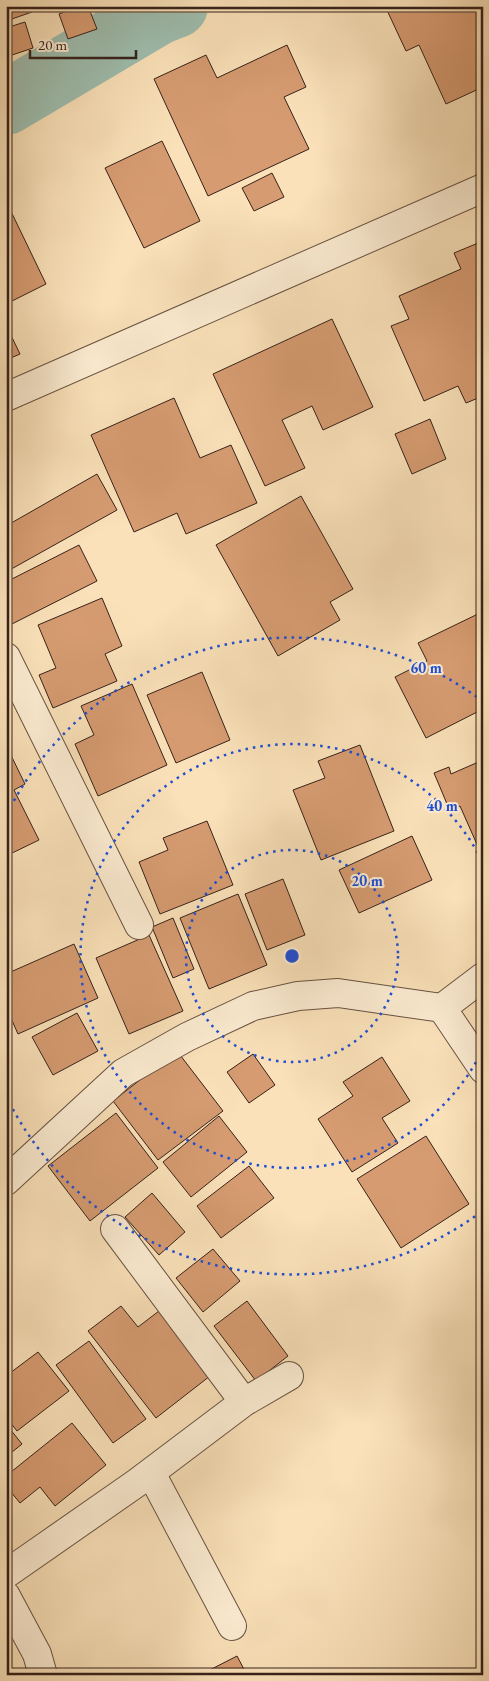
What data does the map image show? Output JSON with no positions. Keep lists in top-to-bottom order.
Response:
{
  "scale_bar": "20 m",
  "rings": ["60 m", "40 m", "20 m"]
}
